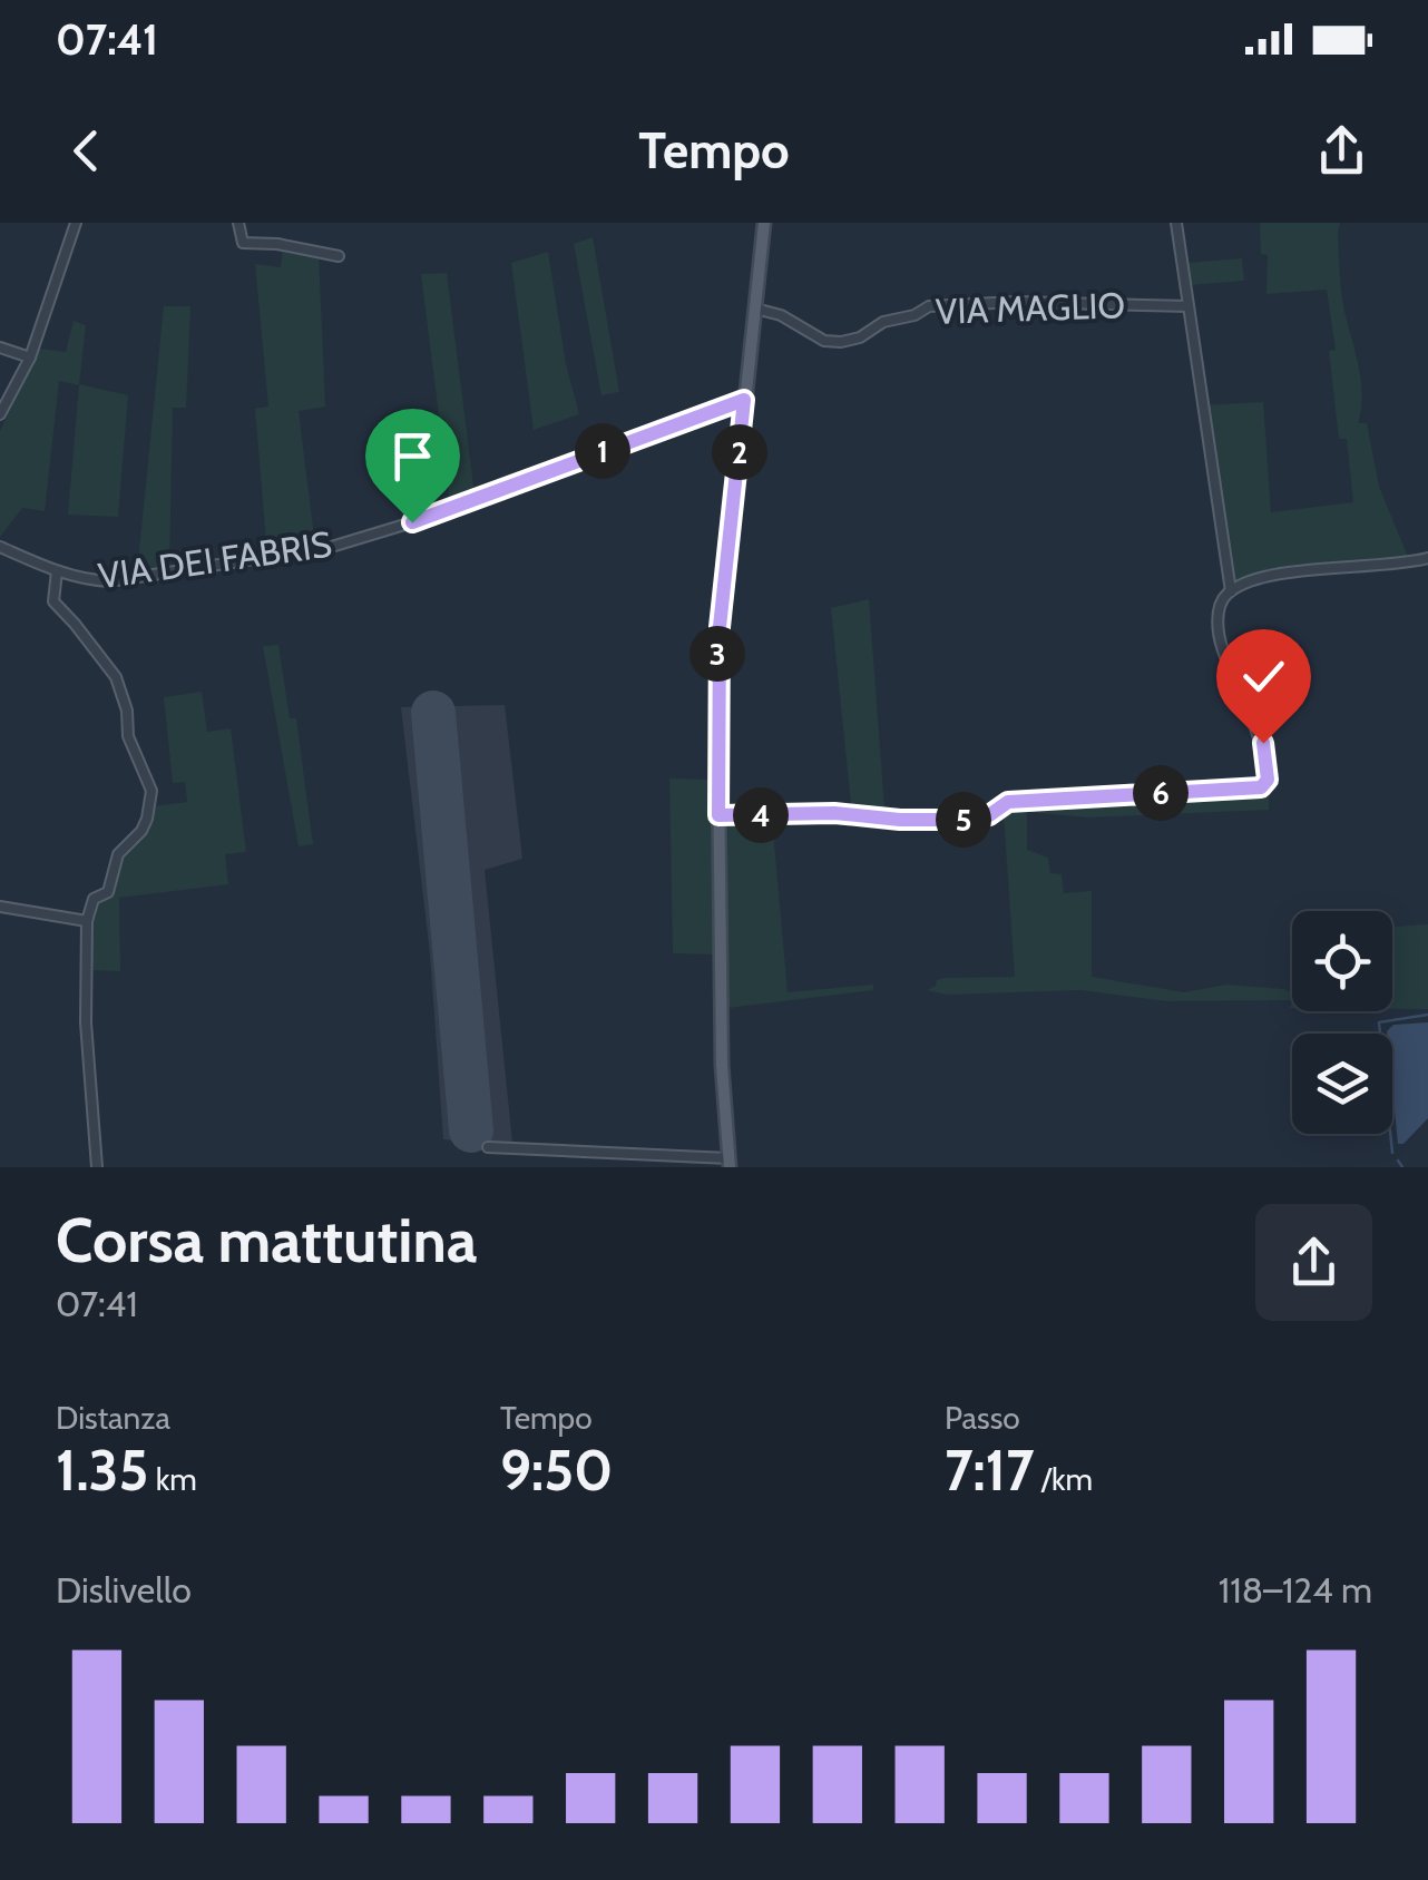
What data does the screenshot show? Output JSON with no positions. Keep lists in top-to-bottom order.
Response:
{
  "streets": {
    "street": ["VIA MAGLIO", "VIA DEI FABRIS"]
  },
  "page": {
    "status": "07:41",
    "header": "Tempo",
    "pins": [
      "1",
      "2",
      "3",
      "6",
      "4",
      "5"
    ],
    "heading": ["Corsa mattutina", "07:41"],
    "stats": [
      ["Distanza", "1.35 km"],
      ["Tempo", "9:50"],
      ["Passo", "7:17 /km"]
    ],
    "chart": ["Dislivello", "118–124 m"]
  }
}
